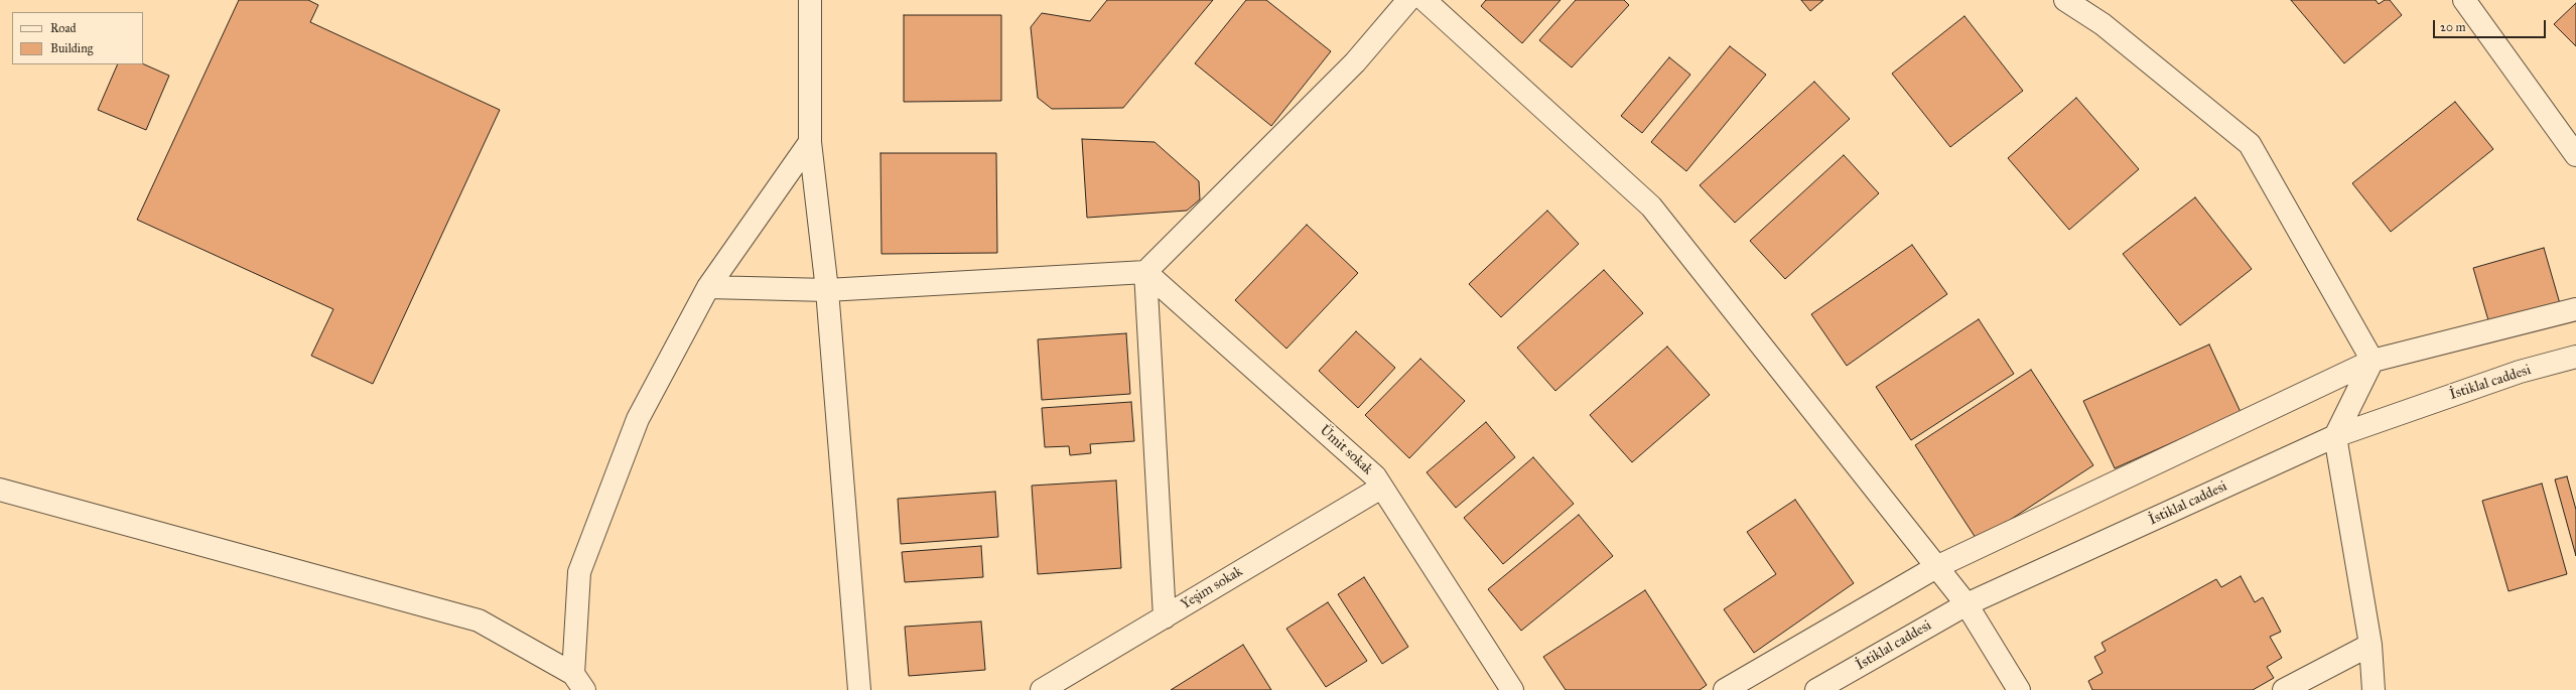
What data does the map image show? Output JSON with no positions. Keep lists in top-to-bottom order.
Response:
{
  "streets": {
    "street": ["İstiklal caddesi", "Ümit sokak", "Yeşim sokak"]
  },
  "crossings": [
    ["Ümit sokak", "Yeşim sokak"]
  ],
  "legend": ["Road", "Building"],
  "scale_bar": "20 m"
}
